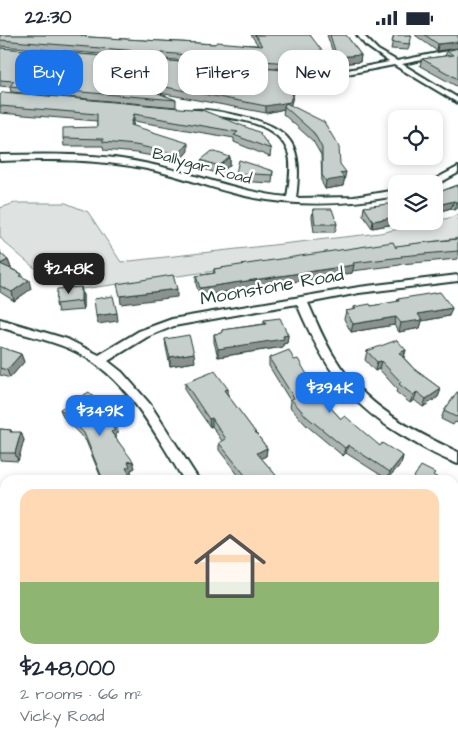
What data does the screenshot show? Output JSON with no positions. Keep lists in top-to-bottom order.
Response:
{
  "streets": {
    "street": ["Ballygar Road", "Moonstone Road"]
  },
  "page": {
    "status": "22:30",
    "chip": [
      "Buy",
      "Rent",
      "Filters",
      "New"
    ],
    "price": ["$248K", "$394K", "$349K"],
    "list": [
      {
        "name": "$248,000",
        "note": "2 rooms · 66 m² · Vicky Road"
      }
    ]
  }
}
